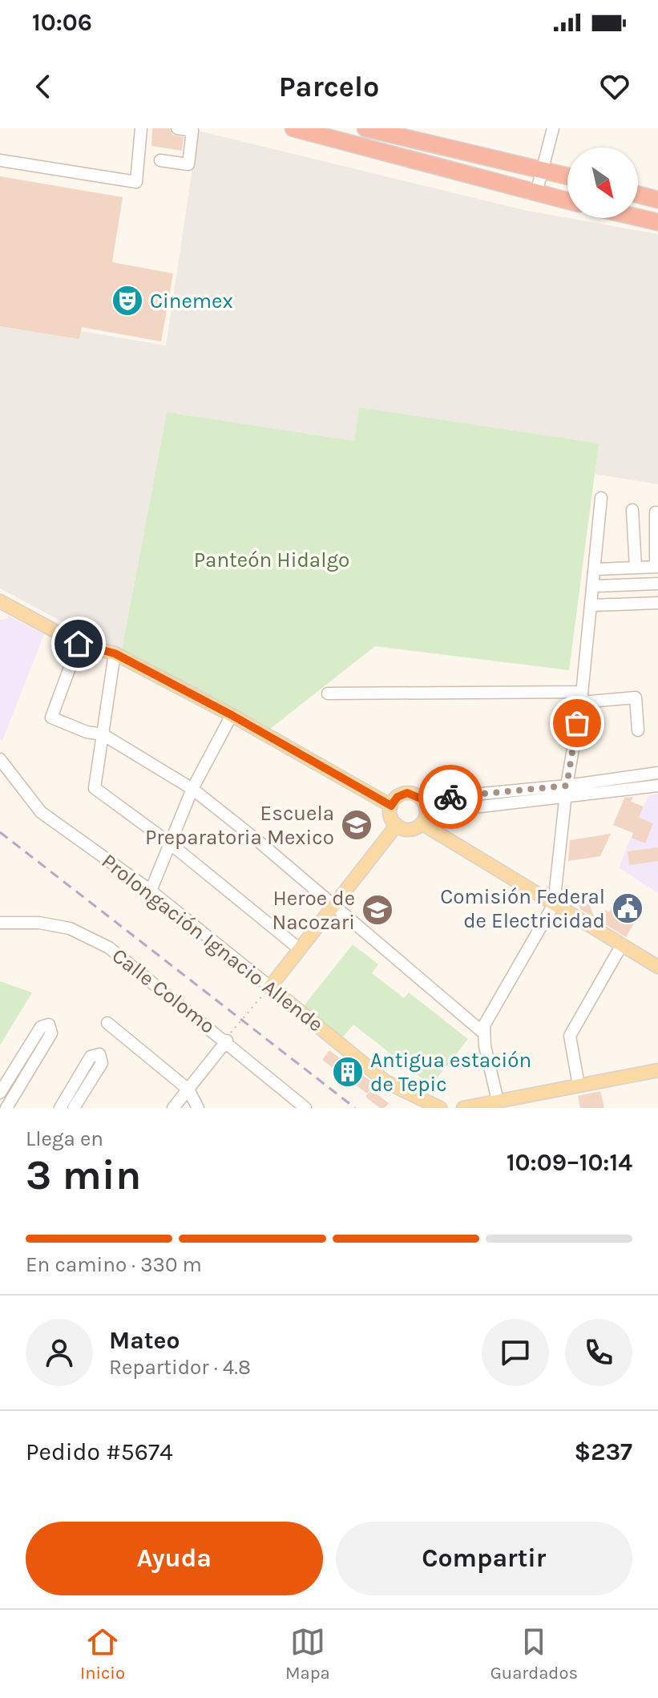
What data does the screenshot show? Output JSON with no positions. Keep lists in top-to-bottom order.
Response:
{
  "streets": {
    "main road": ["Prolongación Ignacio Allende"],
    "street": ["Calle Colomo"]
  },
  "parks": ["Panteón Hidalgo"],
  "places": {
    "theatre": ["Cinemex"],
    "school or university": ["Escuela Preparatoria Mexico", "Heroe de Nacozari"],
    "public building": ["Comisión Federal de Electricidad"],
    "building": ["Antigua estación de Tepic"]
  },
  "north": "bottom right",
  "page": {
    "status": "10:06",
    "header": "Parcelo",
    "heading": ["3 min", "Llega en", "10:09–10:14"],
    "panel": [
      "Mateo",
      "Repartidor · 4.8",
      "Pedido #5674",
      "$237"
    ],
    "bar": "En camino · 330 m",
    "buttons": ["Ayuda", "Compartir"],
    "tabs": ["Inicio", "Mapa", "Guardados"]
  }
}
